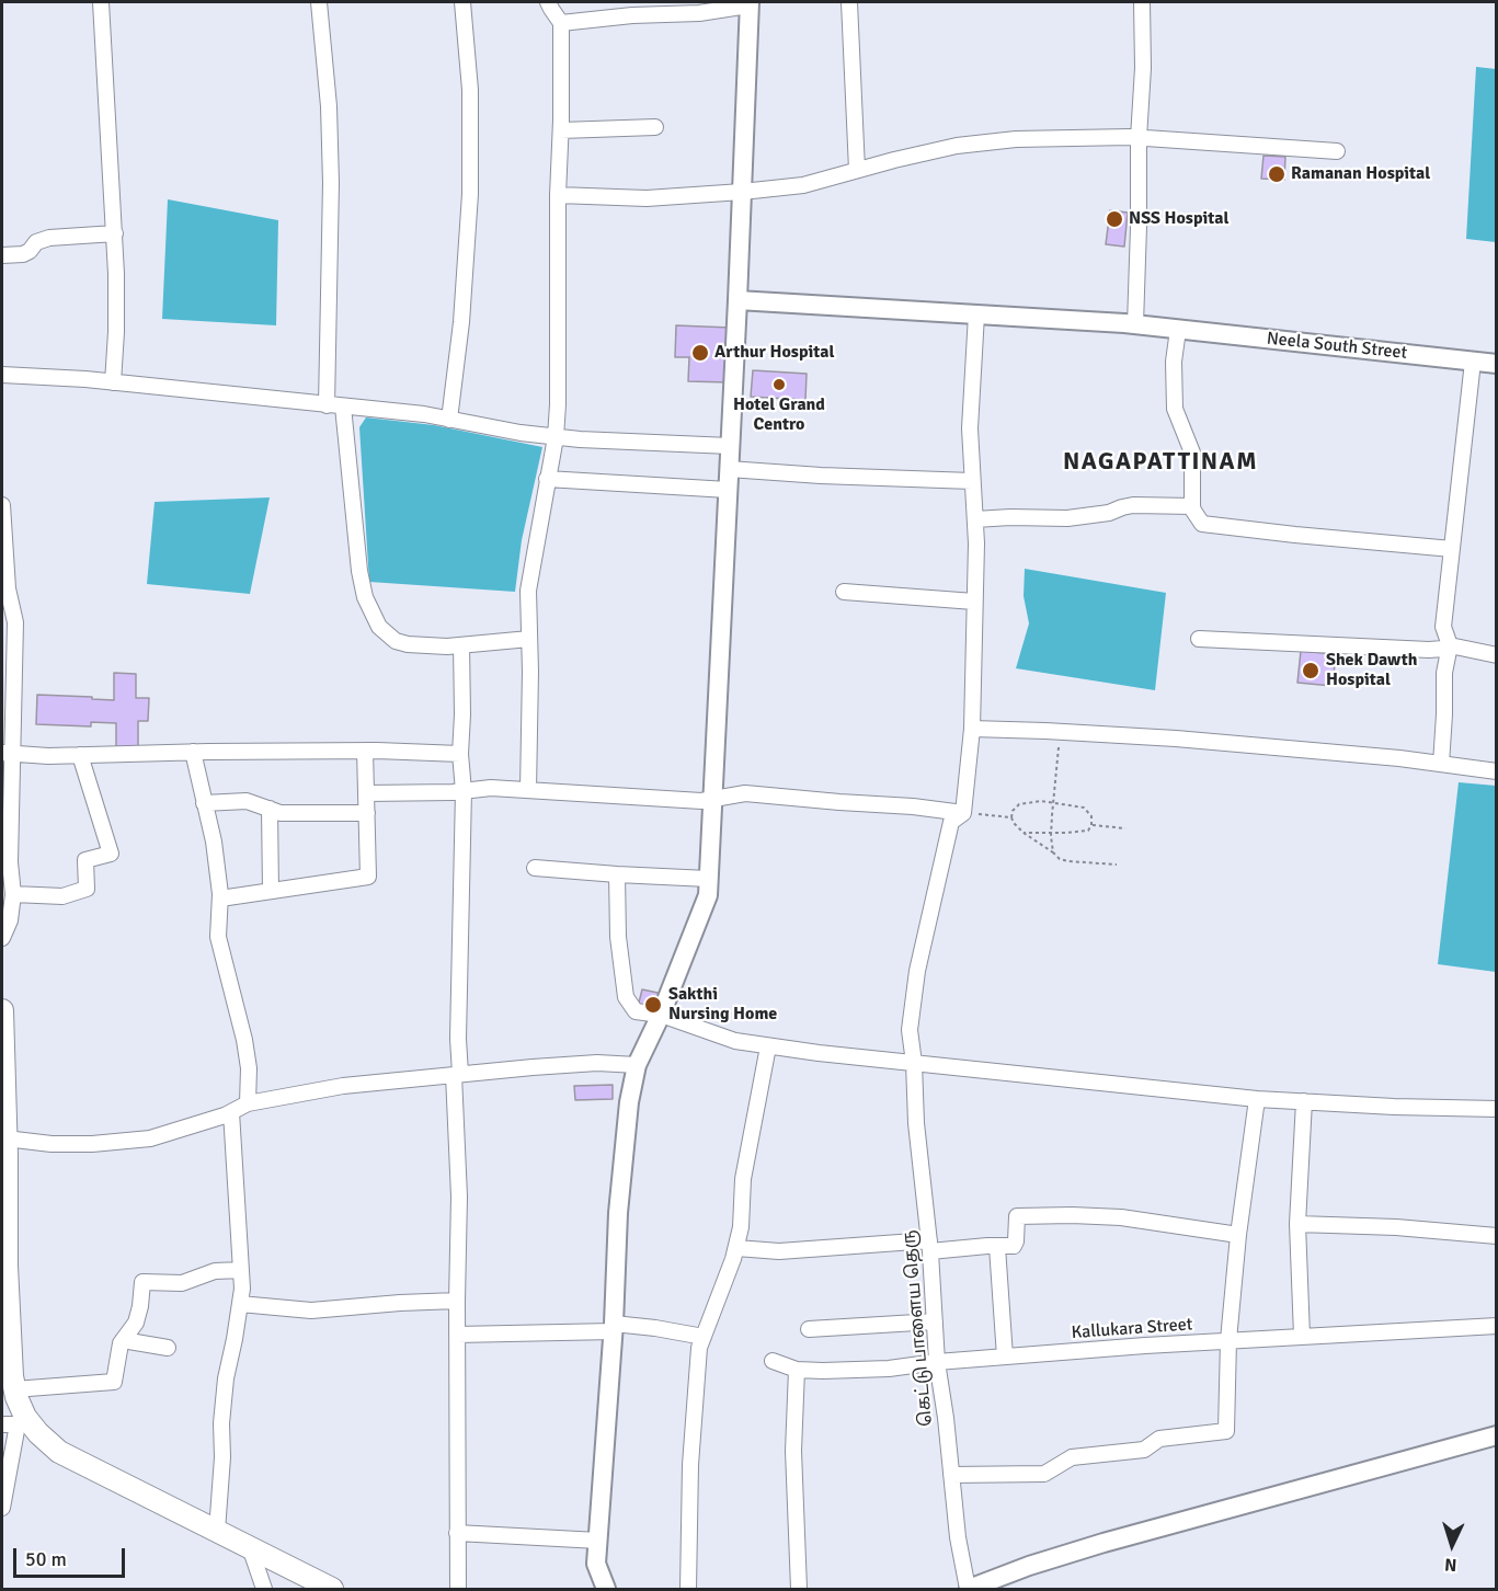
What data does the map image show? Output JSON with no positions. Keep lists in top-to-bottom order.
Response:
{
  "streets": {
    "street": ["Neela South Street", "கெட்டு பாளைய தெரு", "Kallukara Street"]
  },
  "crossings": [
    ["கெட்டு பாளைய தெரு", "Kallukara Street"]
  ],
  "districts": ["NAGAPATTINAM"],
  "places": [
    "Ramanan Hospital",
    "NSS Hospital",
    "Arthur Hospital",
    "Hotel Grand Centro",
    "Shek Dawth Hospital",
    "Sakthi Nursing Home"
  ],
  "scale_bar": "50 m",
  "north": "bottom"
}
